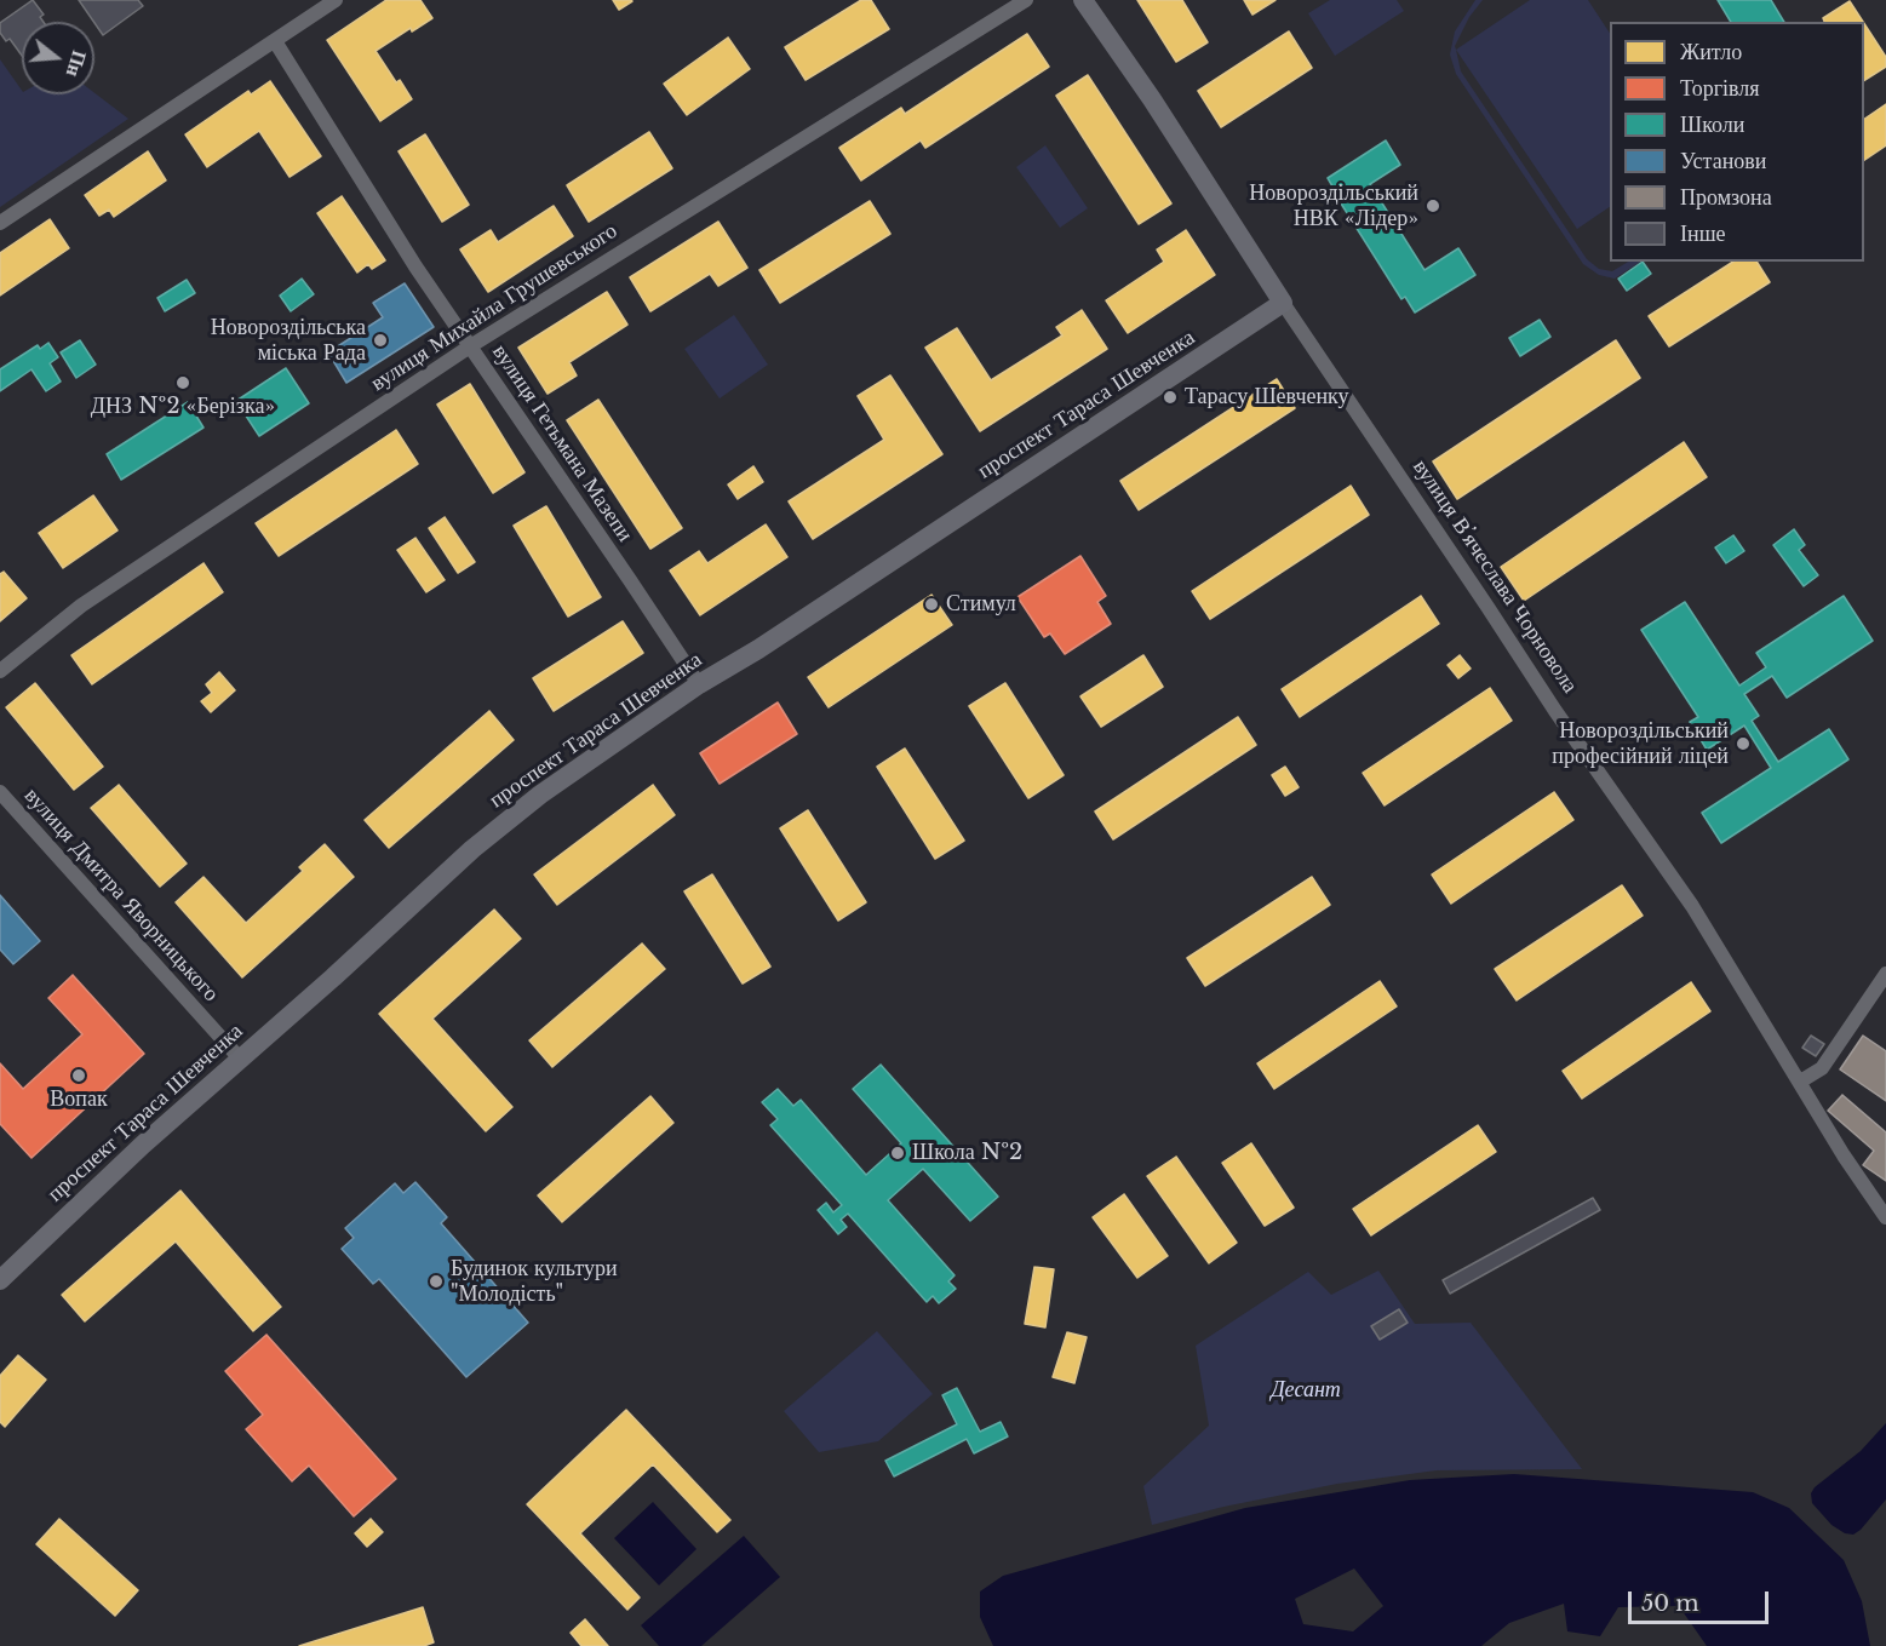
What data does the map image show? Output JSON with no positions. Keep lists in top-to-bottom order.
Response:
{
  "streets": {
    "street": [
      "вулиця Михайла Грушевського",
      "проспект Тараса Шевченка",
      "вулиця Гетьмана Мазепи",
      "вулиця Вʼячеслава Чорновола",
      "вулиця Дмитра Яворницького"
    ]
  },
  "crossings": [
    ["вулиця Михайла Грушевського", "вулиця Гетьмана Мазепи"],
    ["проспект Тараса Шевченка", "вулиця Гетьмана Мазепи"],
    ["проспект Тараса Шевченка", "вулиця Вʼячеслава Чорновола"],
    ["проспект Тараса Шевченка", "вулиця Дмитра Яворницького"]
  ],
  "parks": ["Десант"],
  "places": [
    "Новороздільський НВК «Лідер»",
    "Новороздільська міська Рада",
    "ДНЗ №2 «Берізка»",
    "Тарасу Шевченку",
    "Стимул",
    "Новороздільський професійний ліцей",
    "Вопак",
    "Школа №2",
    "Будинок культури \"Молодість\""
  ],
  "legend": [
    "Житло",
    "Торгівля",
    "Школи",
    "Установи",
    "Промзона",
    "Інше"
  ],
  "scale_bar": "50 m",
  "north": "right"
}
